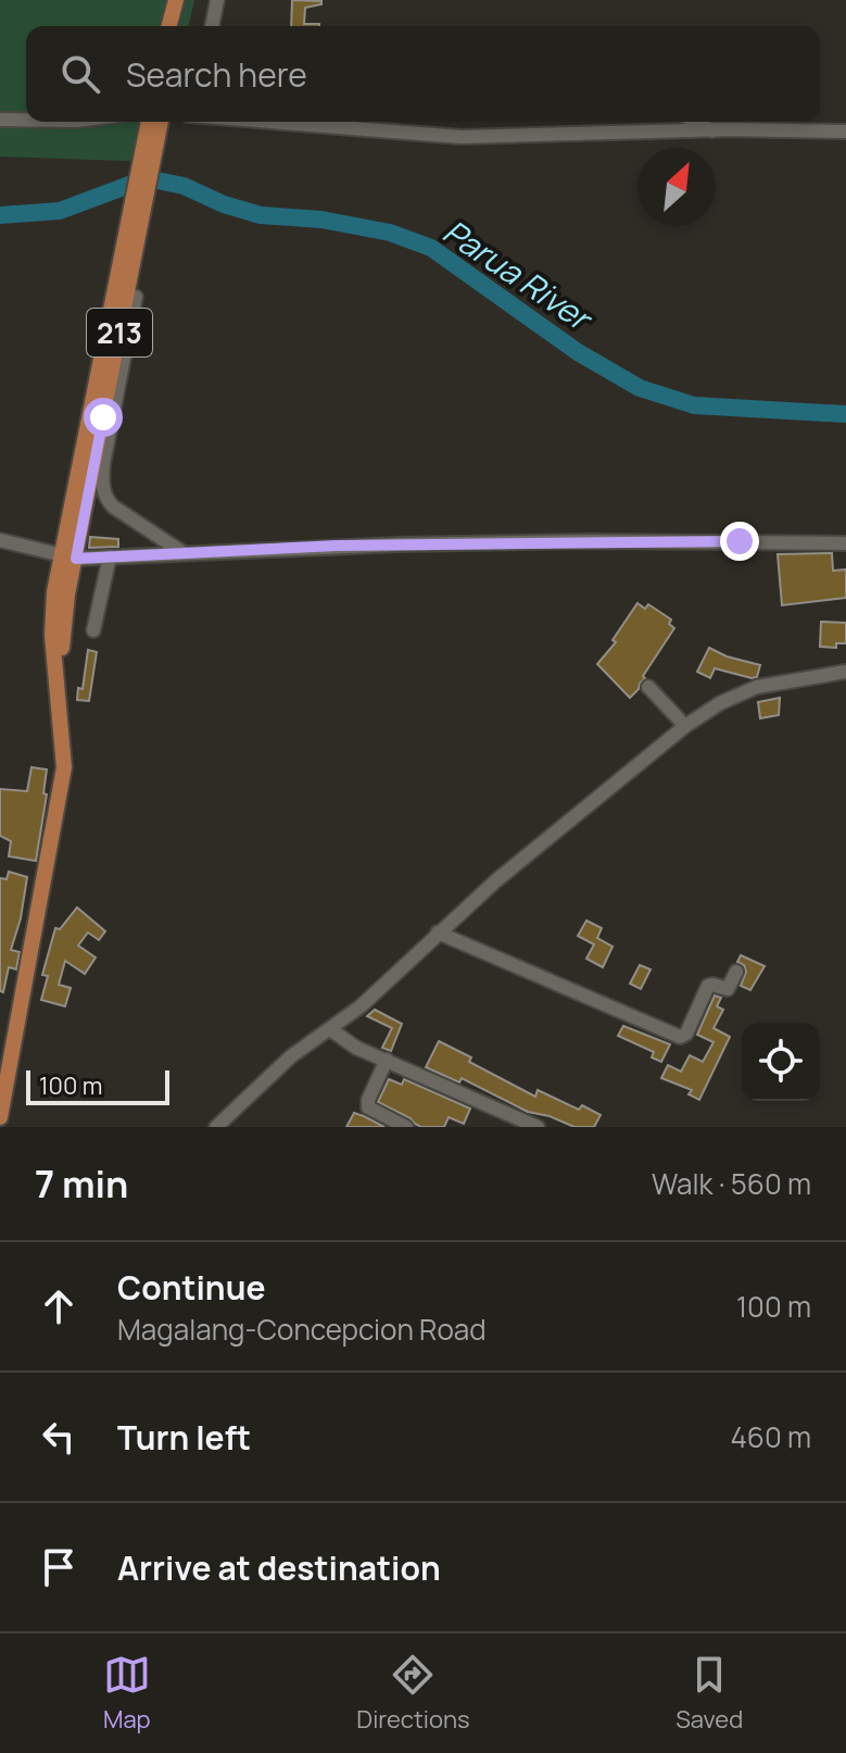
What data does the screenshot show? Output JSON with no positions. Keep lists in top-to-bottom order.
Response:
{
  "streets": {
    "main road": ["213"]
  },
  "water": ["Parua River"],
  "scale_bar": "100 m",
  "north": "top right",
  "page": {
    "search": "Search here",
    "scale": "100 m",
    "heading": ["7 min", "Walk · 560 m"],
    "list": [
      ["Continue", "Magalang-Concepcion Road", "100 m"],
      ["Turn left", "460 m"],
      "Arrive at destination"
    ],
    "nav": ["Map", "Directions", "Saved"]
  }
}
